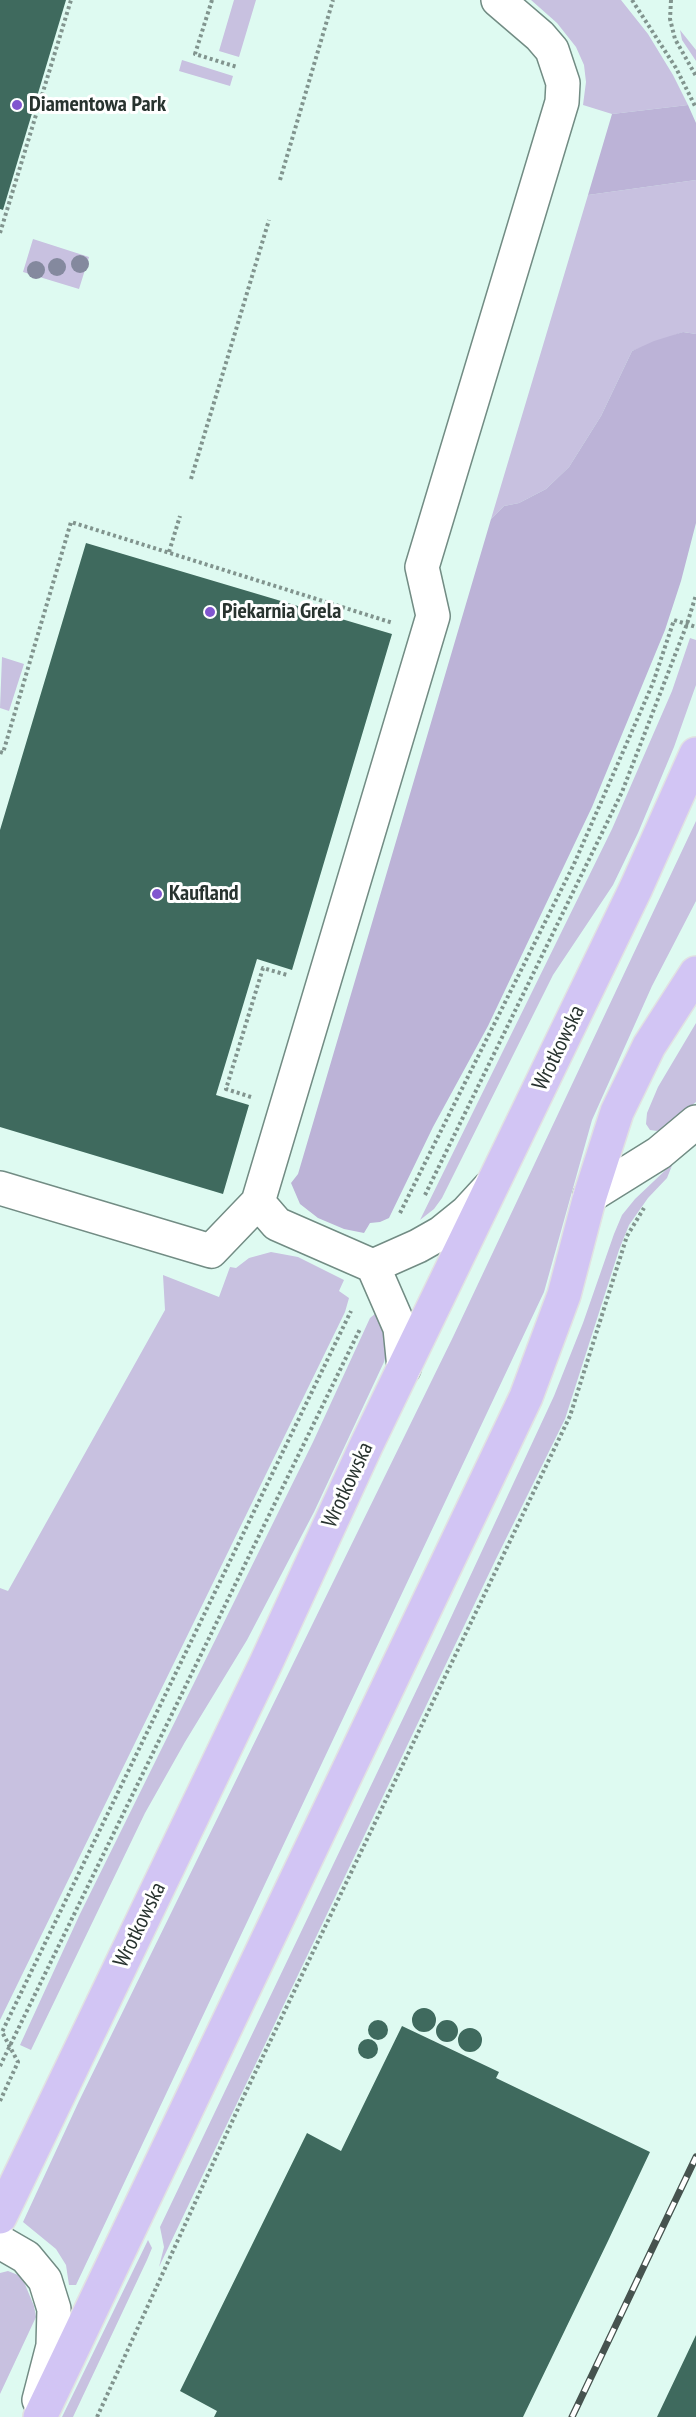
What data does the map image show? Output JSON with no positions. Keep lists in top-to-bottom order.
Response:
{
  "streets": {
    "main road": ["Wrotkowska"]
  },
  "places": ["Diamentowa Park", "Piekarnia Grela", "Kaufland"]
}
